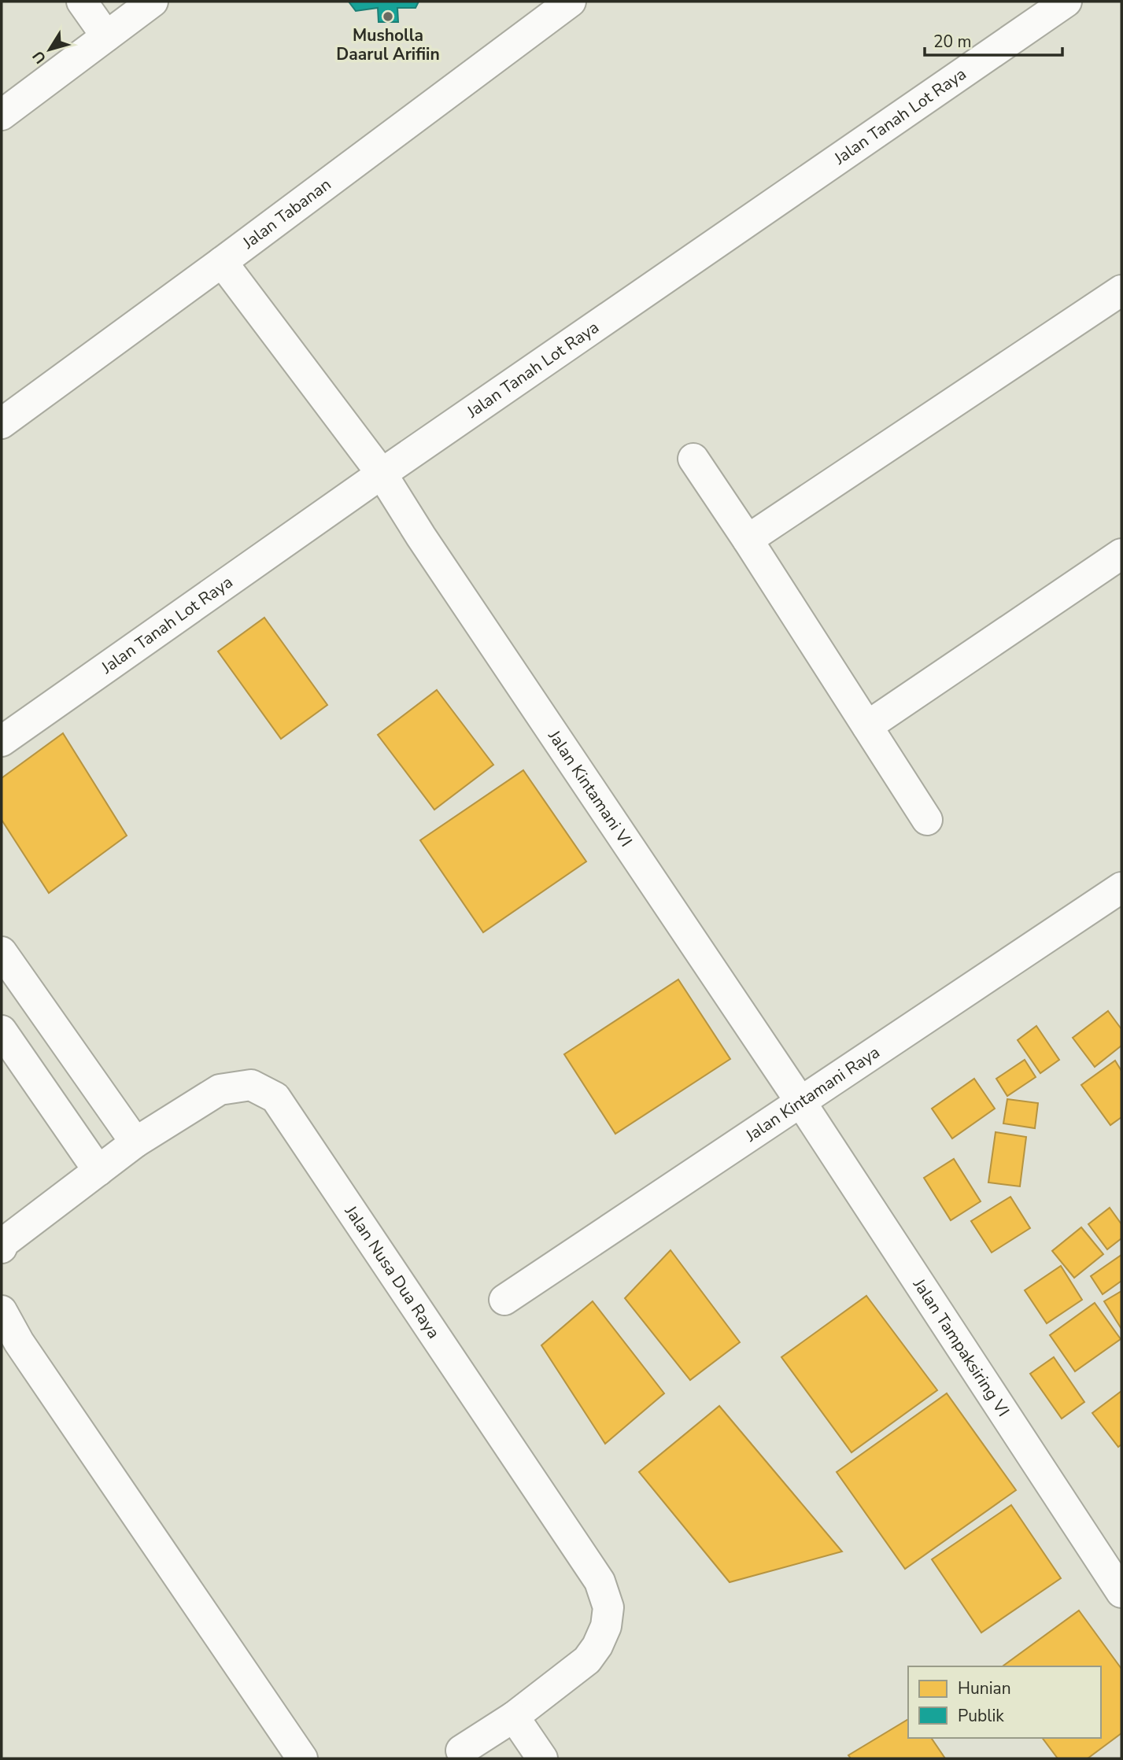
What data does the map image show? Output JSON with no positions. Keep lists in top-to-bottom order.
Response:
{
  "streets": {
    "street": [
      "Jalan Tanah Lot Raya",
      "Jalan Tabanan",
      "Jalan Kintamani VI",
      "Jalan Kintamani Raya",
      "Jalan Nusa Dua Raya",
      "Jalan Tampaksiring VI"
    ]
  },
  "crossings": [
    ["Jalan Tanah Lot Raya", "Jalan Kintamani VI"],
    ["Jalan Tabanan", "Jalan Kintamani VI"],
    ["Jalan Kintamani VI", "Jalan Kintamani Raya"],
    ["Jalan Kintamani VI", "Jalan Tampaksiring VI"],
    ["Jalan Kintamani Raya", "Jalan Tampaksiring VI"]
  ],
  "places": ["Musholla Daarul Arifiin"],
  "legend": ["Hunian", "Publik"],
  "scale_bar": "20 m",
  "north": "bottom left"
}
